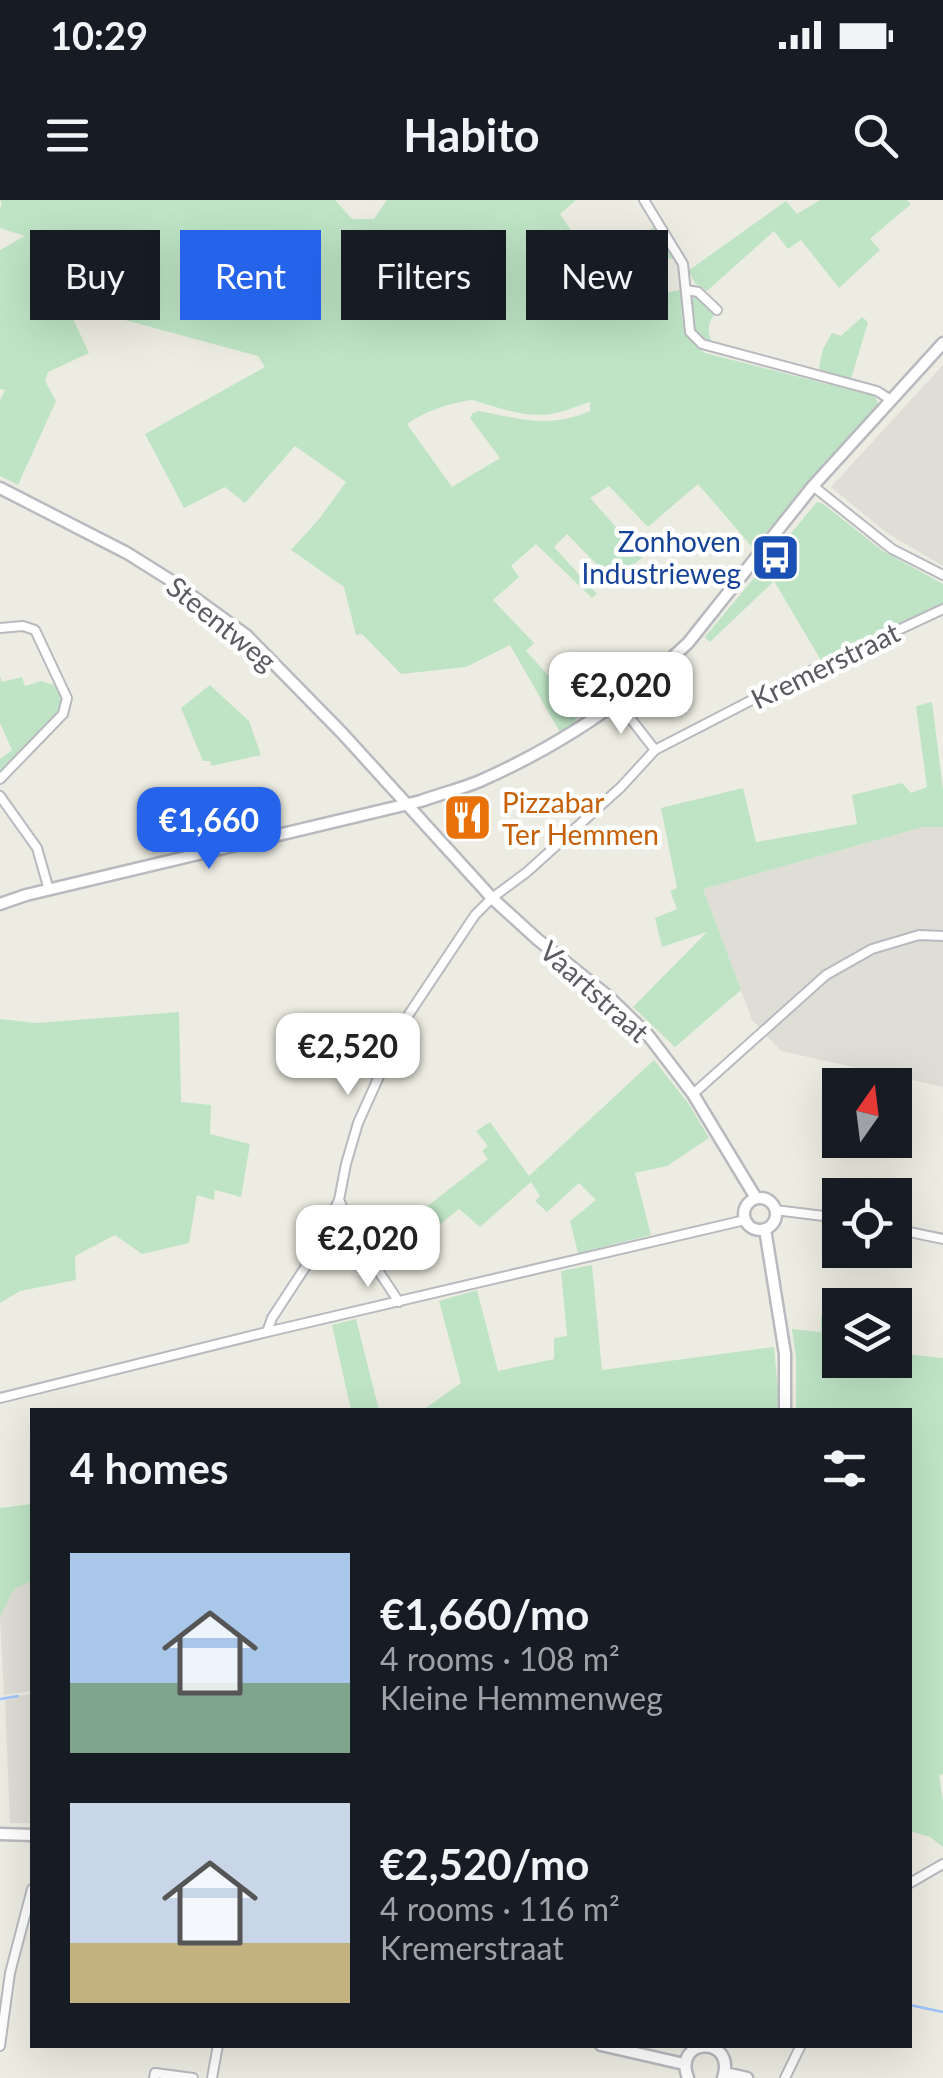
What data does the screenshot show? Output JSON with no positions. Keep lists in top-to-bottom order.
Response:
{
  "streets": {
    "street": ["Steentweg", "Kremerstraat", "Vaartstraat"]
  },
  "crossings": [
    ["Steentweg", "Vaartstraat"],
    ["Kremerstraat", "Vaartstraat"]
  ],
  "places": {
    "bus stop": ["Zonhoven Industrieweg"],
    "restaurant": ["Pizzabar Ter Hemmen"]
  },
  "north": "top",
  "page": {
    "status": "10:29",
    "header": "Habito",
    "chip": [
      "Buy",
      "Rent",
      "Filters",
      "New"
    ],
    "price": [
      "€2,020",
      "€1,660",
      "€2,520",
      "€2,020"
    ],
    "heading": "4 homes",
    "list": [
      {
        "name": "€1,660/mo",
        "note": "4 rooms · 108 m² · Kleine Hemmenweg"
      },
      {
        "name": "€2,520/mo",
        "note": "4 rooms · 116 m² · Kremerstraat"
      }
    ]
  }
}
